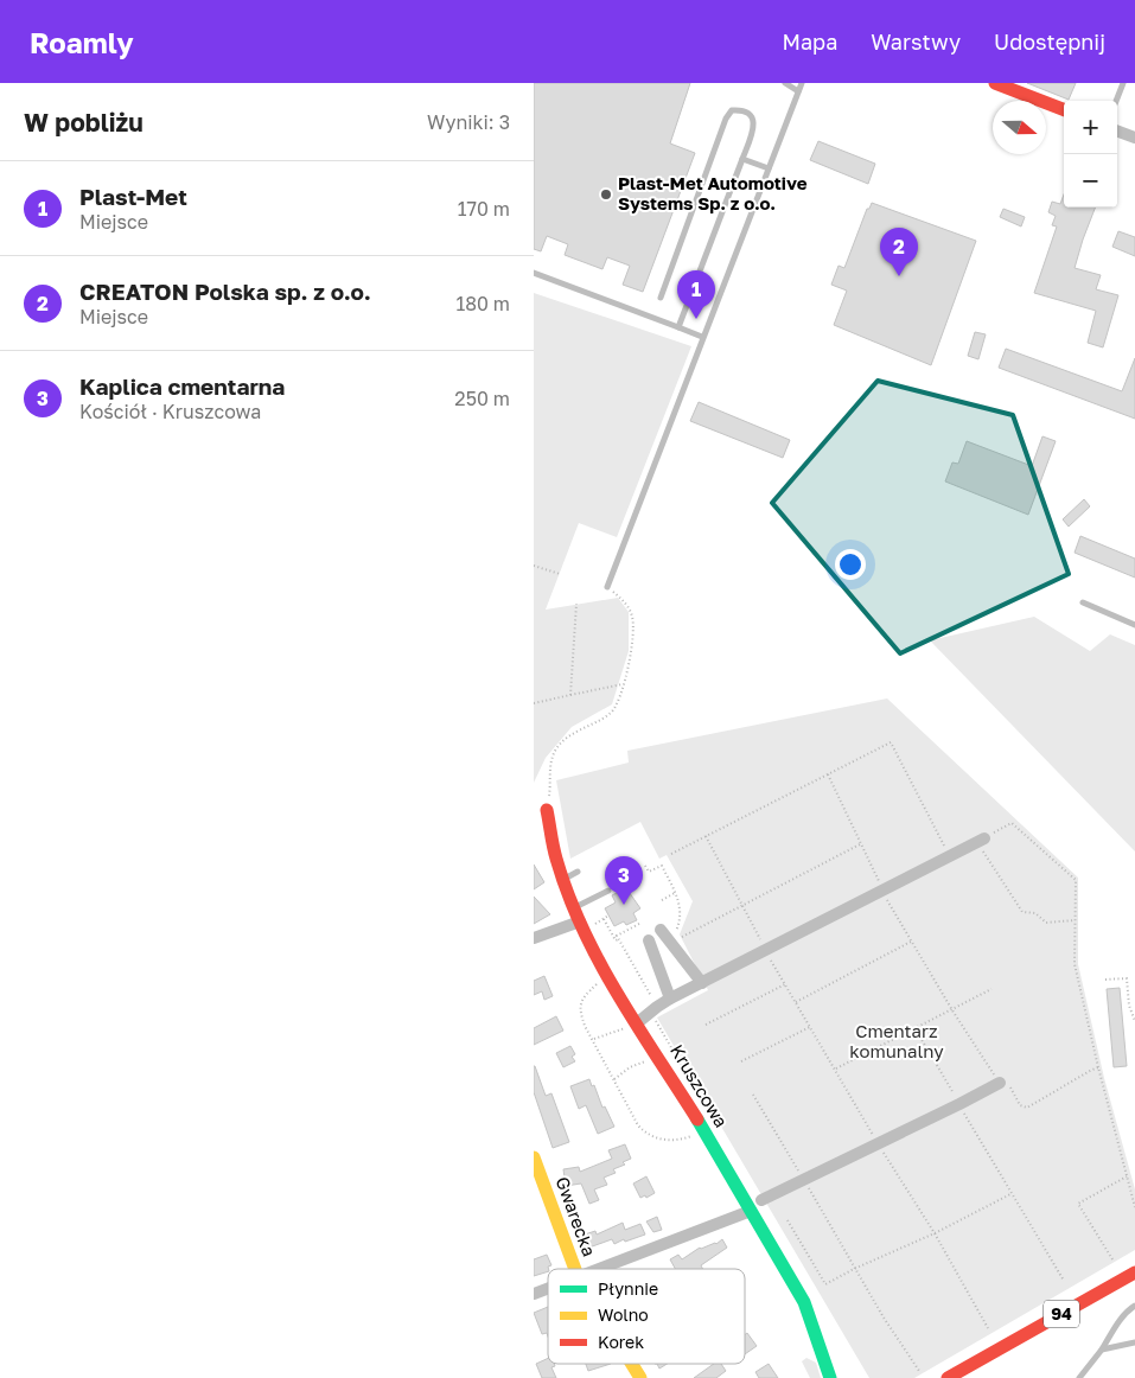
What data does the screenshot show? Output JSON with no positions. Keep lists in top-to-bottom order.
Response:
{
  "streets": {
    "street": ["Kruszcowa", "Gwarecka", "94"]
  },
  "parks": ["Cmentarz komunalny"],
  "places": ["Plast-Met Automotive Systems Sp. z o.o."],
  "legend": ["Płynnie", "Wolno", "Korek"],
  "north": "right",
  "page": {
    "header": "Roamly",
    "nav": ["Mapa", "Warstwy", "Udostępnij"],
    "heading": ["W pobliżu", "Wyniki: 3"],
    "map_buttons": ["+", "−"],
    "list": [
      {
        "mark": "1",
        "name": "Plast-Met",
        "note": "Miejsce",
        "value": "170 m"
      },
      {
        "mark": "2",
        "name": "CREATON Polska sp. z o.o.",
        "note": "Miejsce",
        "value": "180 m"
      },
      {
        "mark": "3",
        "name": "Kaplica cmentarna",
        "note": "Kościół · Kruszcowa",
        "value": "250 m"
      }
    ],
    "pins": ["2", "1", "3"]
  }
}
